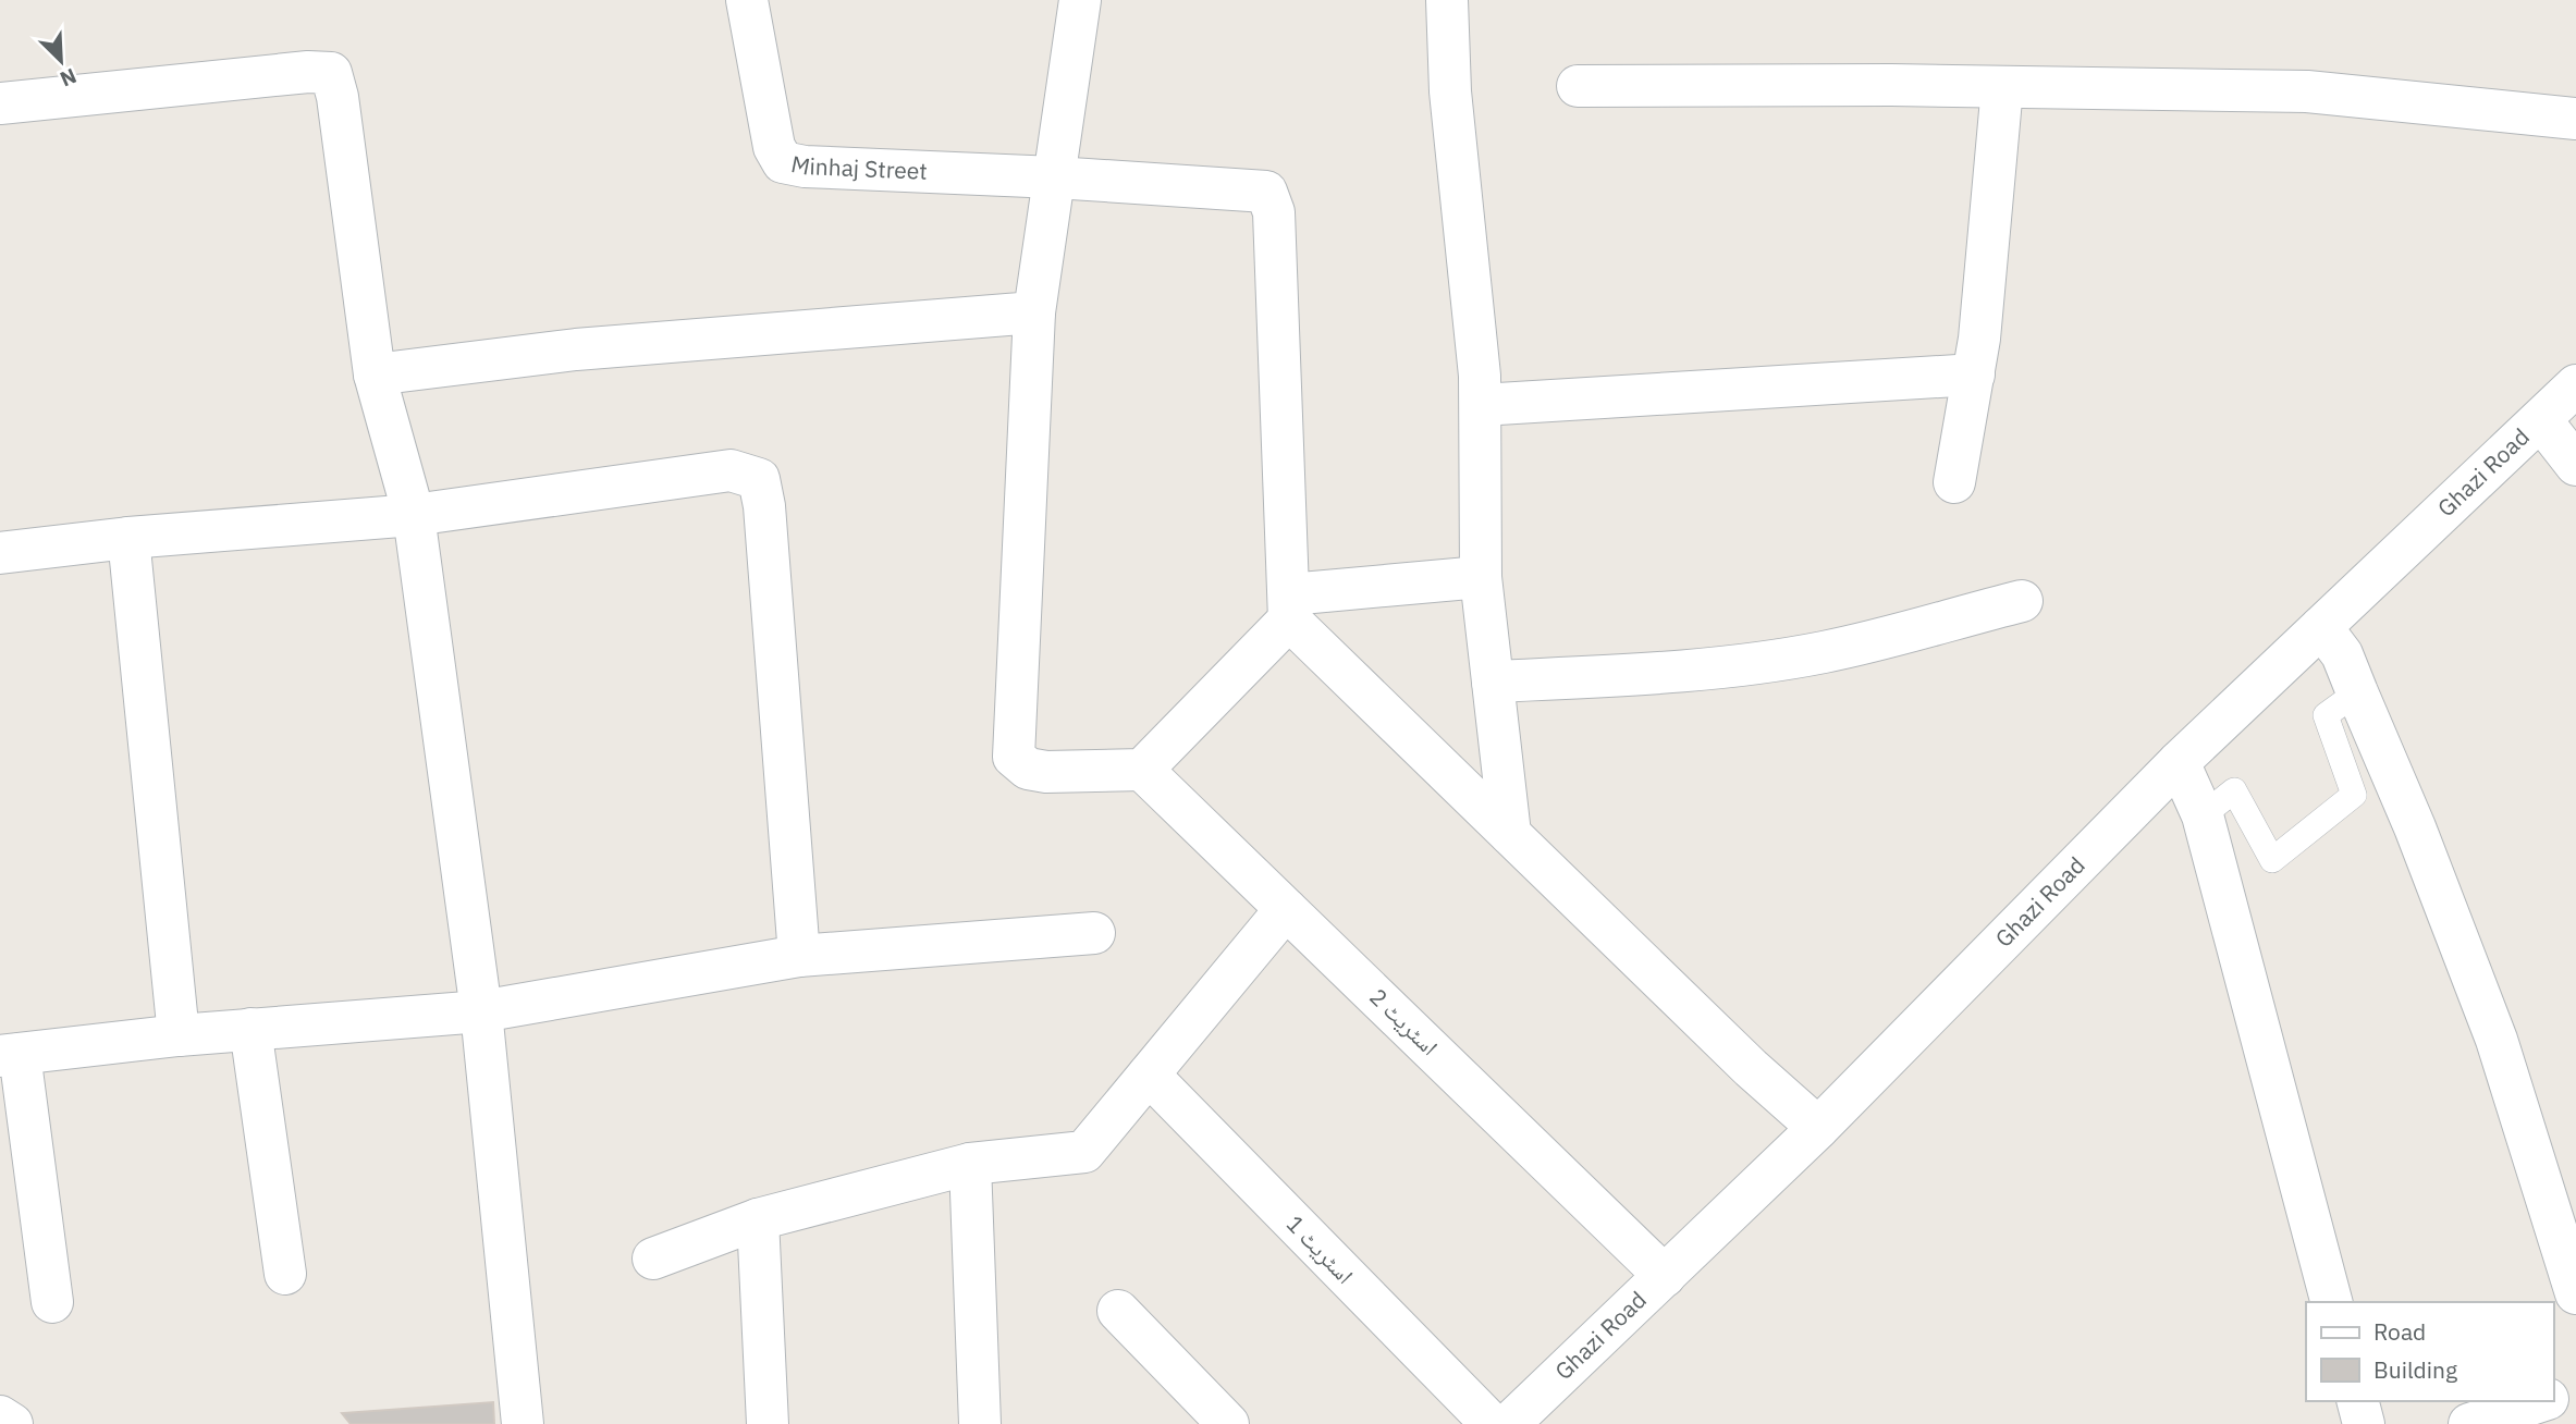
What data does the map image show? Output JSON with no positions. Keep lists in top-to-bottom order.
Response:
{
  "streets": {
    "street": [
      "Minhaj Street",
      "Ghazi Road",
      "اسٹریٹ 2",
      "اسٹریٹ 1"
    ]
  },
  "crossings": [
    ["Ghazi Road", "اسٹریٹ 2"]
  ],
  "legend": ["Road", "Building"],
  "north": "bottom right"
}
